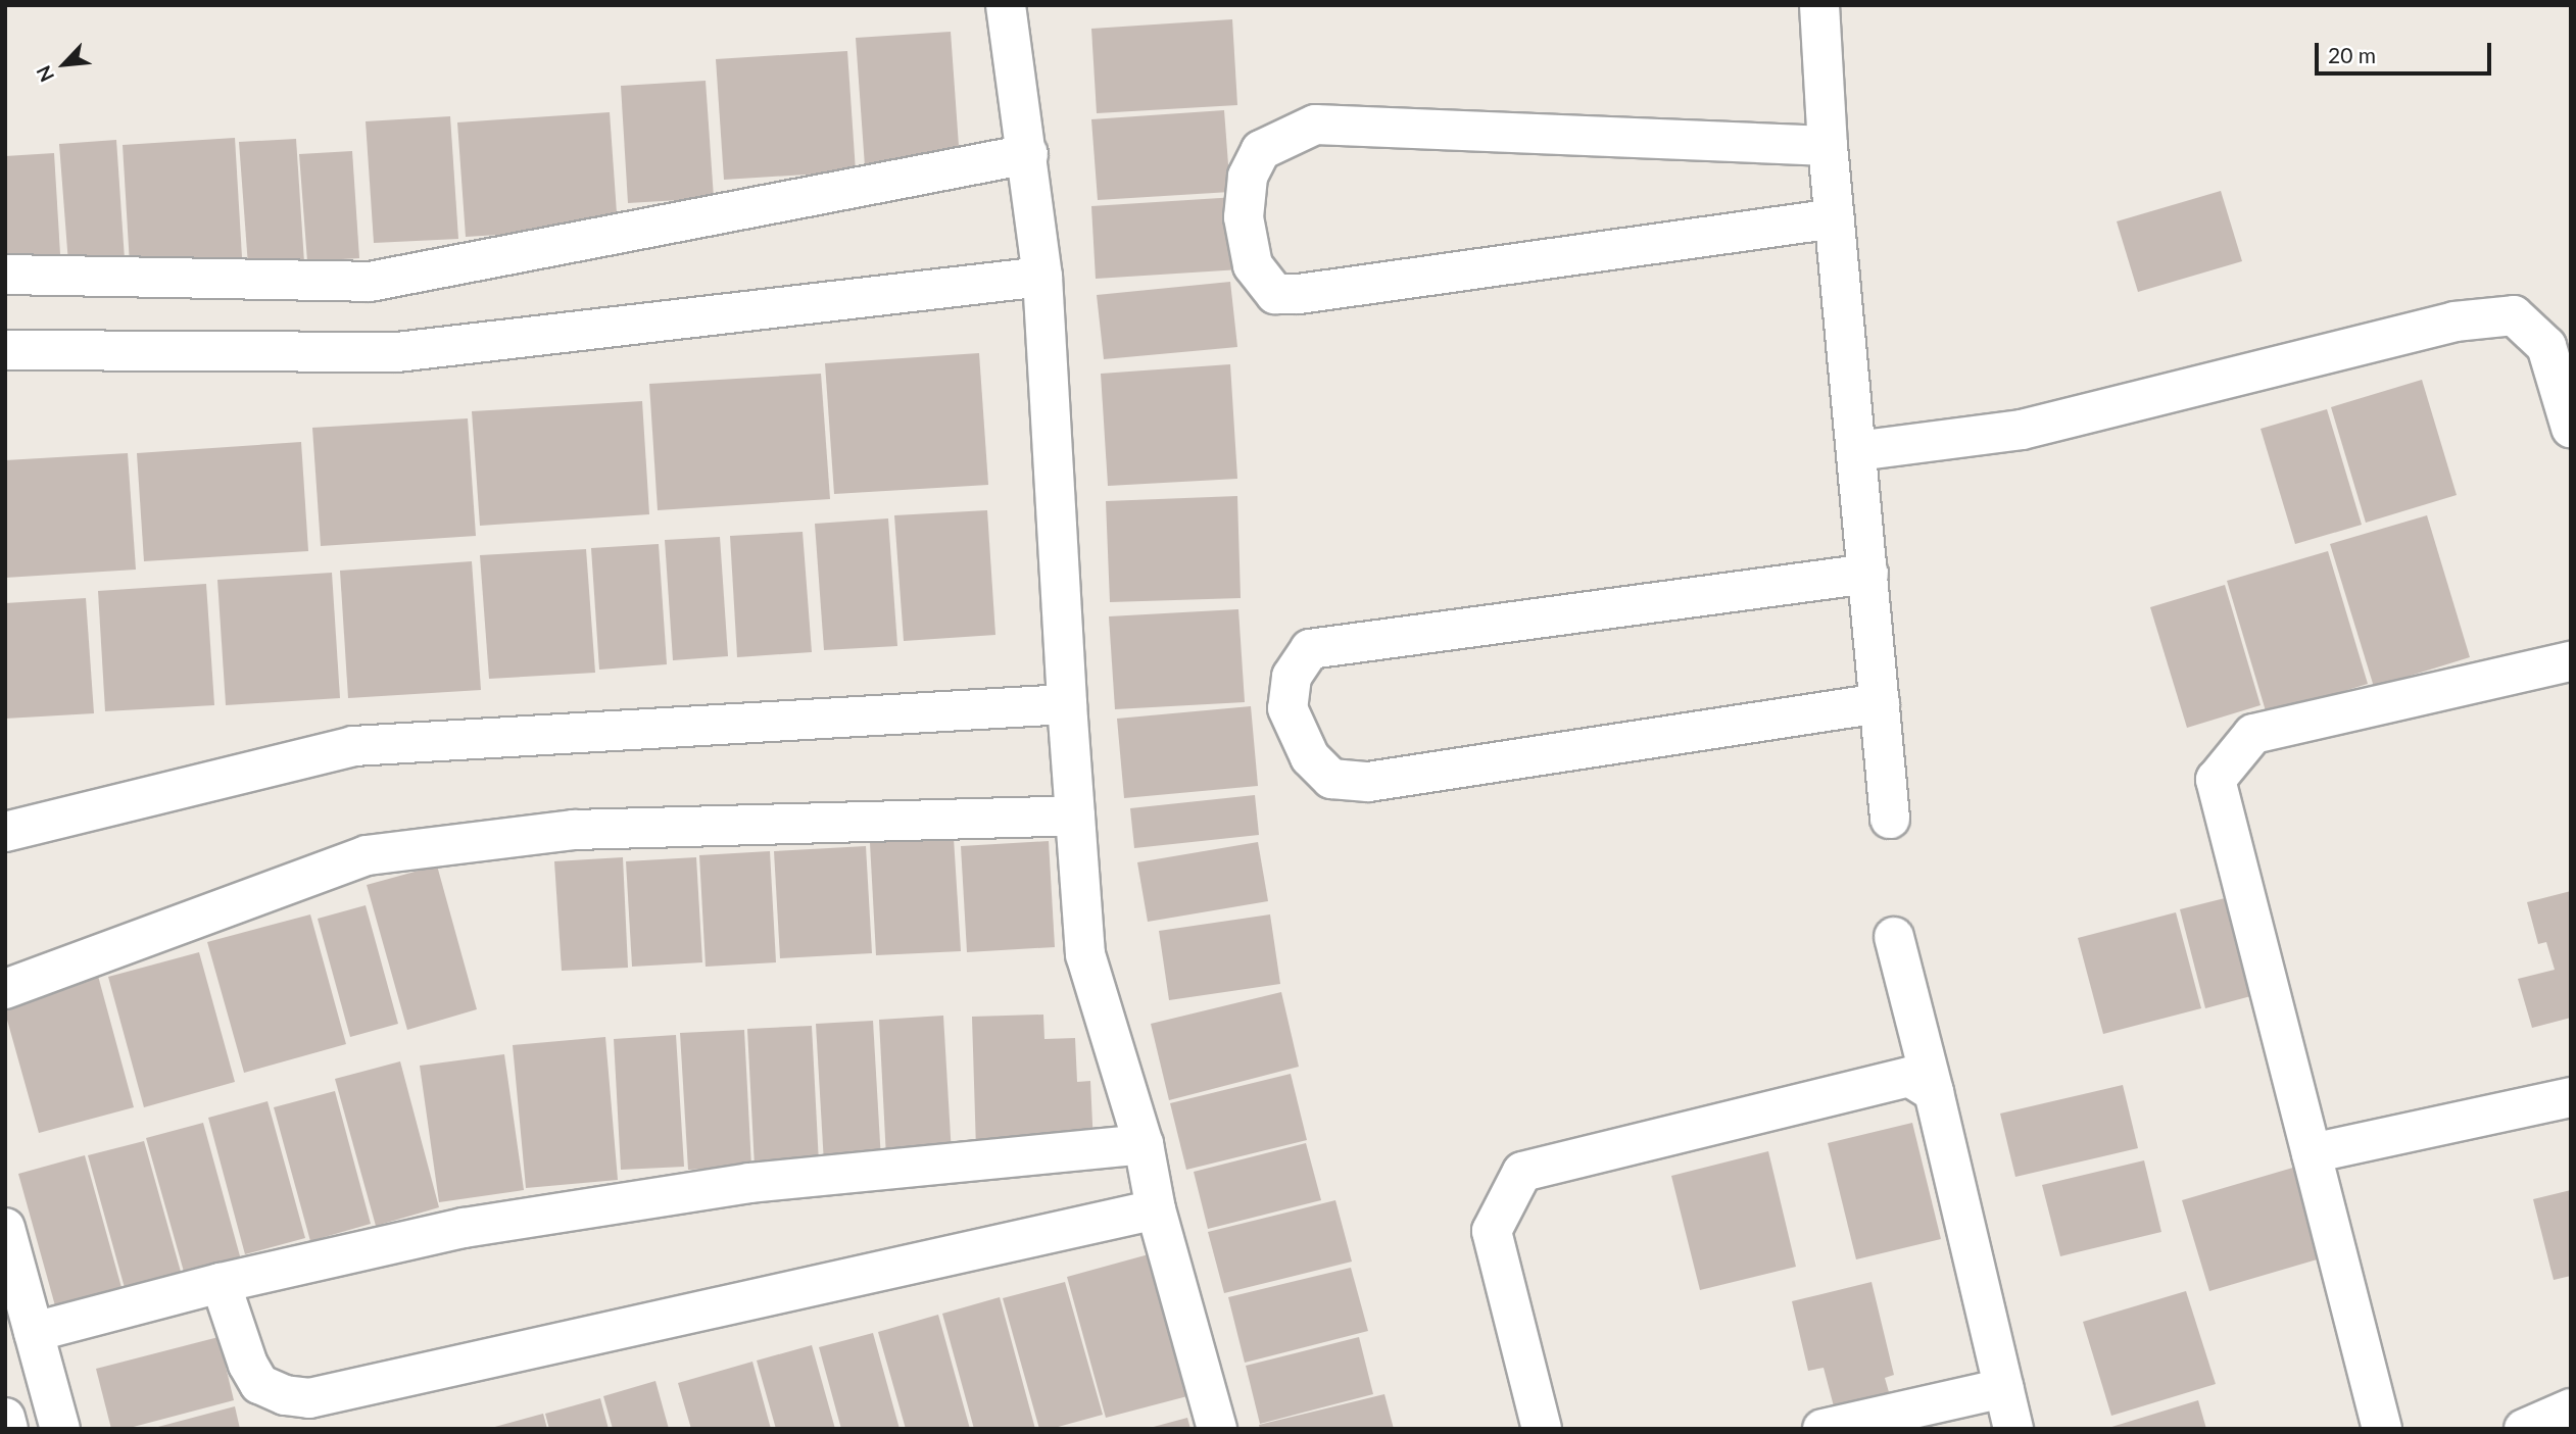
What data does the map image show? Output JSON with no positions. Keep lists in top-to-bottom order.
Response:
{
  "scale_bar": "20 m",
  "north": "bottom left"
}
